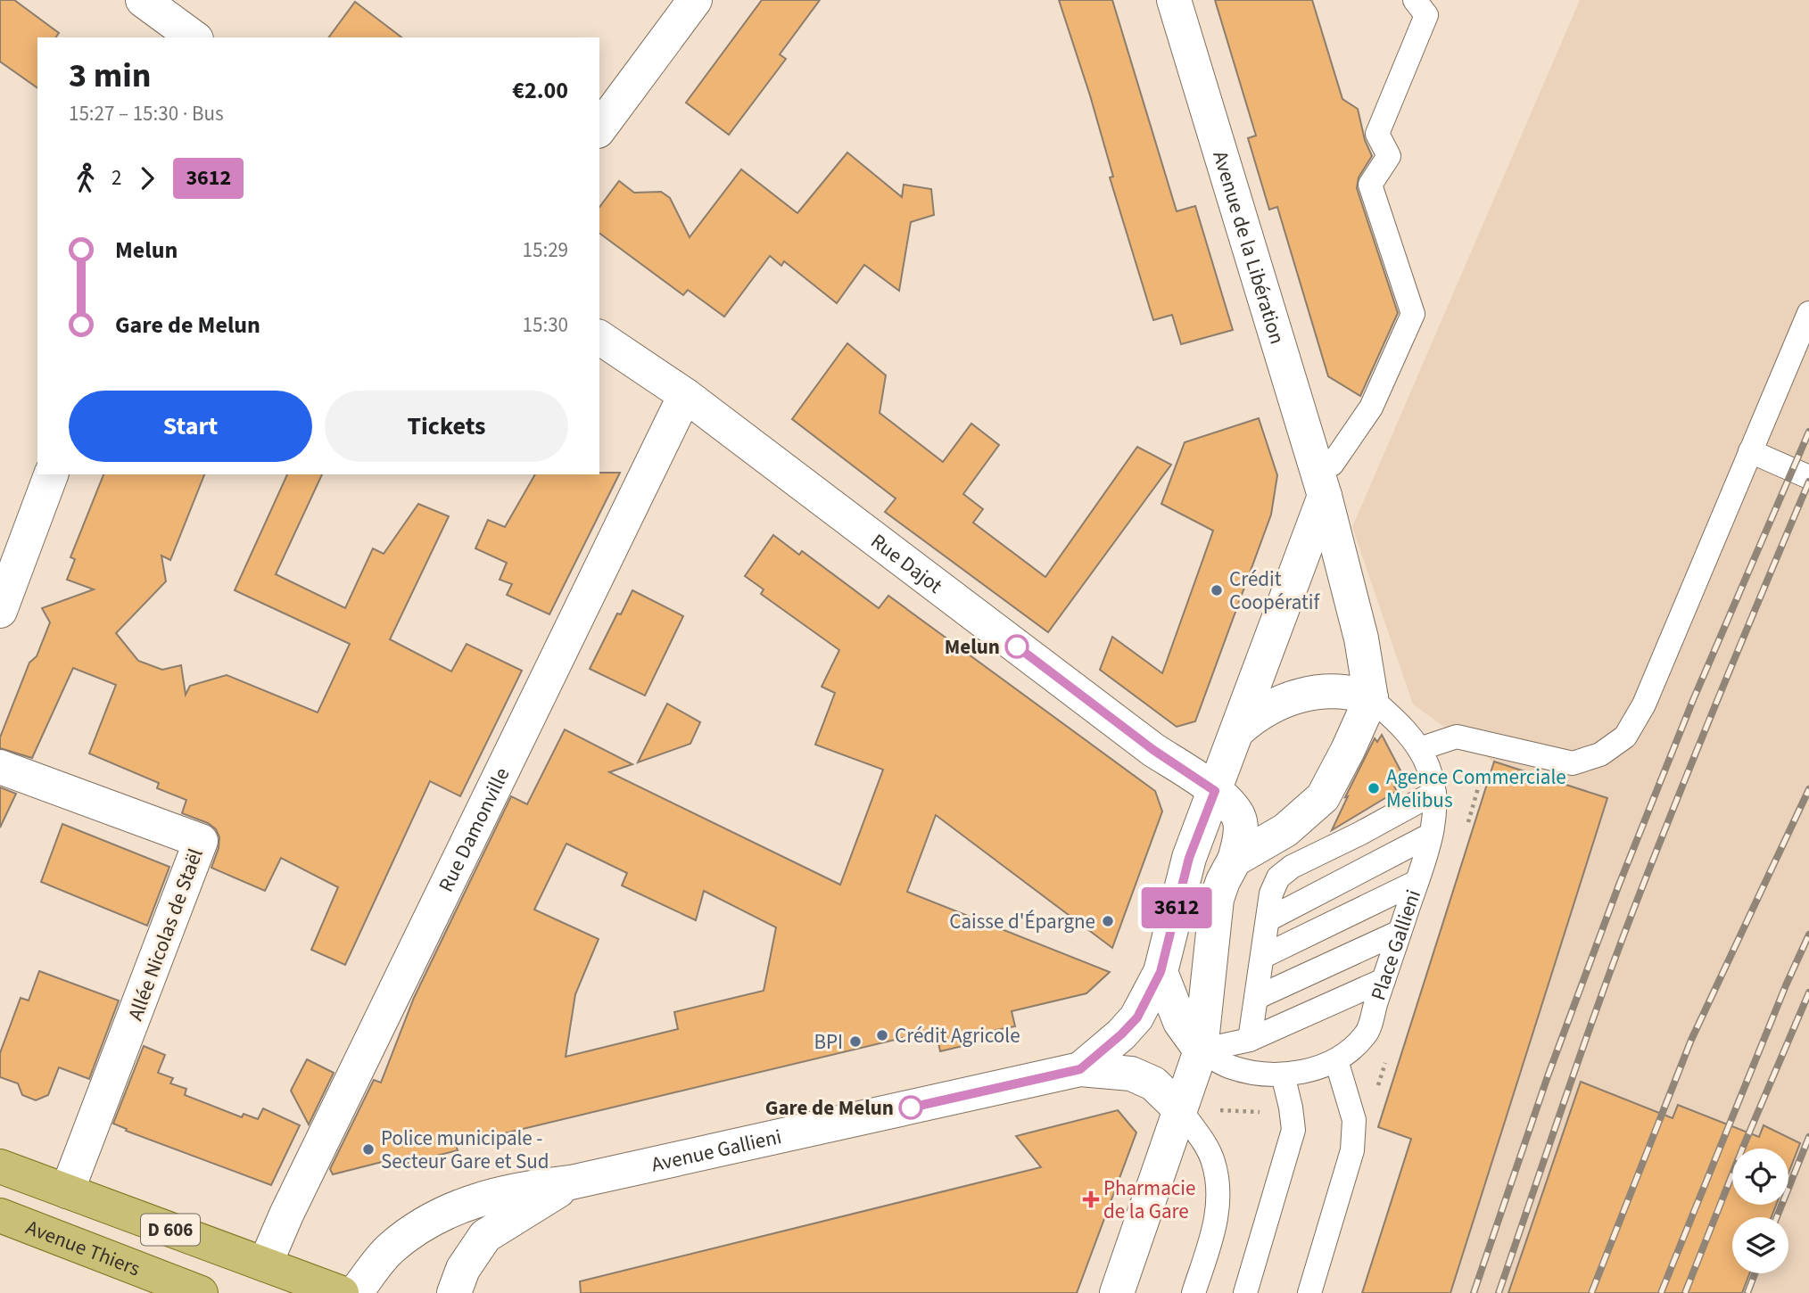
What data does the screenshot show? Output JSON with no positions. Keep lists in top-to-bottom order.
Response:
{
  "streets": {
    "main road": ["D 606", "Avenue Thiers"],
    "street": [
      "Avenue de la Libération",
      "Rue Dajot",
      "Rue Damonville",
      "Allée Nicolas de Staël",
      "Place Gallieni",
      "Avenue Gallieni"
    ]
  },
  "crossings": [
    ["Avenue de la Libération", "Place Gallieni"],
    ["Rue Dajot", "Rue Damonville"],
    ["Rue Damonville", "D 606"],
    ["Allée Nicolas de Staël", "D 606"],
    ["Place Gallieni", "Avenue Gallieni"]
  ],
  "places": {
    "other": [
      "Crédit Coopératif",
      "Melun",
      "Agence Commerciale Melibus",
      "Caisse d'Épargne",
      "Crédit Agricole",
      "BPI",
      "Gare de Melun",
      "Police municipale - Secteur Gare et Sud"
    ],
    "health": ["Pharmacie de la Gare"]
  },
  "lines": ["bus line 3612"],
  "page": {
    "on_map": "3612",
    "heading": ["3 min", "15:27 – 15:30 · Bus", "€2.00"],
    "legs": ["2", "3612"],
    "list": [
      {
        "name": "Melun",
        "value": "15:29"
      },
      {
        "name": "Gare de Melun",
        "value": "15:30"
      }
    ],
    "buttons": ["Start", "Tickets"]
  }
}
